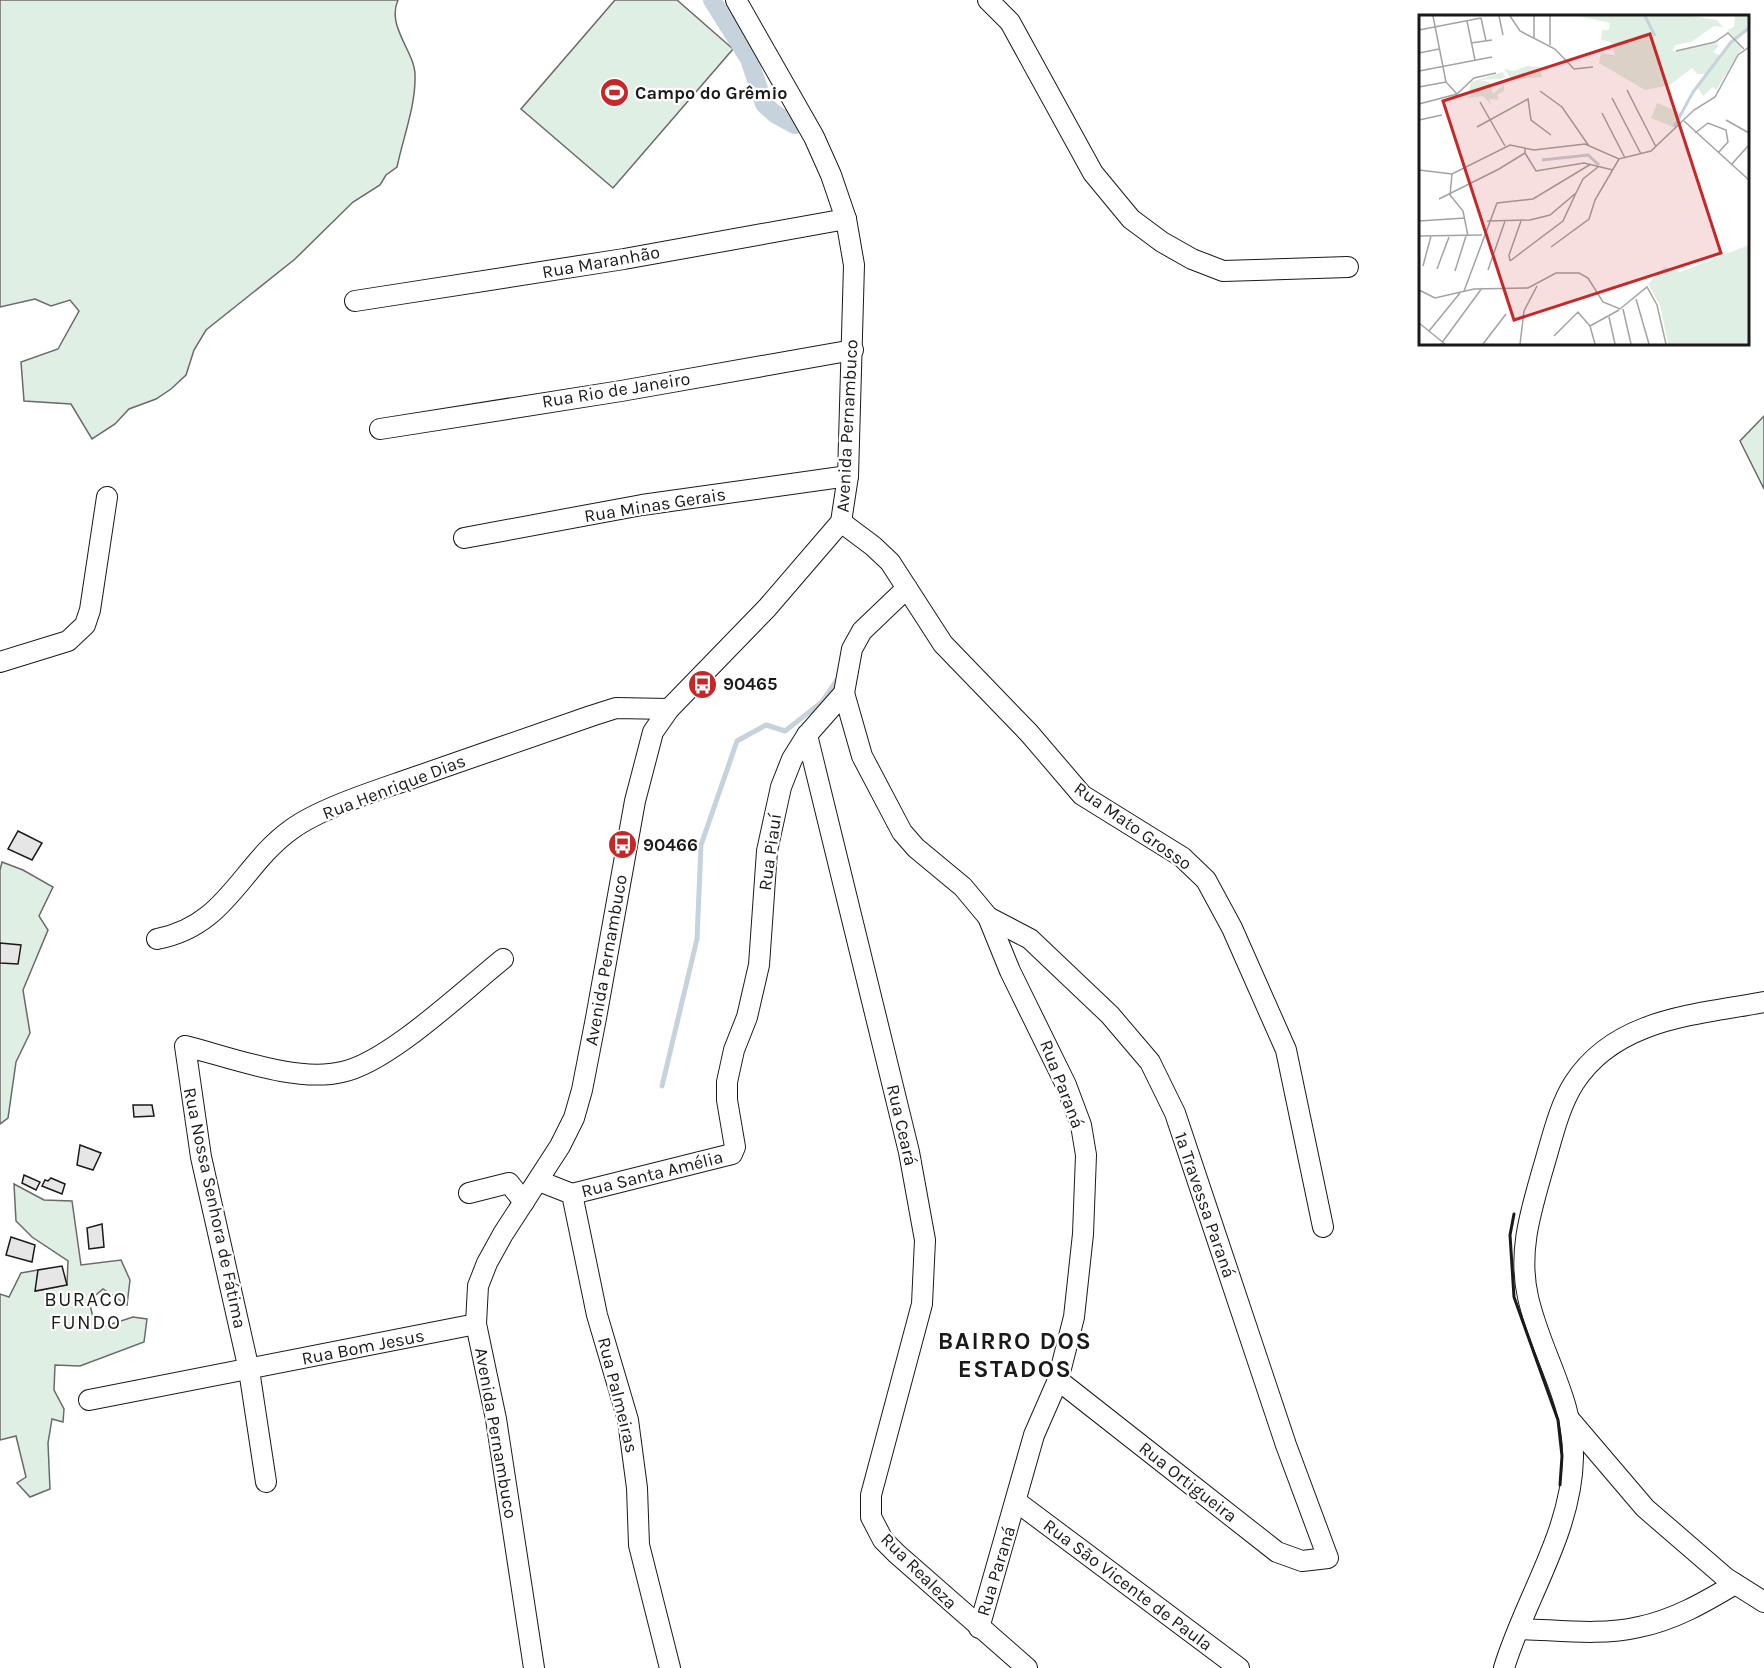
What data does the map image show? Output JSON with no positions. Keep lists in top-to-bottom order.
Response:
{
  "streets": {
    "street": [
      "Rua Maranhão",
      "Rua Rio de Janeiro",
      "Avenida Pernambuco",
      "Rua Minas Gerais",
      "Rua Henrique Dias",
      "Rua Mato Grosso",
      "Rua Piauí",
      "Rua Paraná",
      "Rua Ceará",
      "Rua Santa Amélia",
      "1ª Travessa Paraná",
      "Rua Nossa Senhora de Fátima",
      "Rua Bom Jesus",
      "Rua Palmeiras",
      "Rua Ortigueira",
      "Rua Realeza",
      "Rua São Vicente de Paula"
    ]
  },
  "crossings": [
    ["Rua Maranhão", "Avenida Pernambuco"],
    ["Rua Rio de Janeiro", "Avenida Pernambuco"],
    ["Avenida Pernambuco", "Rua Minas Gerais"],
    ["Avenida Pernambuco", "Rua Henrique Dias"],
    ["Avenida Pernambuco", "Rua Mato Grosso"],
    ["Avenida Pernambuco", "Rua Bom Jesus"],
    ["Rua Piauí", "Rua Paraná"],
    ["Rua Piauí", "Rua Ceará"],
    ["Rua Piauí", "Rua Santa Amélia"],
    ["Rua Paraná", "1ª Travessa Paraná"],
    ["Rua Paraná", "Rua Ortigueira"],
    ["Rua Paraná", "Rua Realeza"],
    ["Rua Paraná", "Rua São Vicente de Paula"],
    ["Rua Ceará", "Rua Realeza"],
    ["Rua Santa Amélia", "Rua Palmeiras"],
    ["1ª Travessa Paraná", "Rua Ortigueira"],
    ["Rua Nossa Senhora de Fátima", "Rua Bom Jesus"]
  ],
  "districts": ["BURACO FUNDO", "BAIRRO DOS ESTADOS"],
  "places": {
    "sports": ["Campo do Grêmio"],
    "bus stop": ["90465", "90466"]
  }
}
